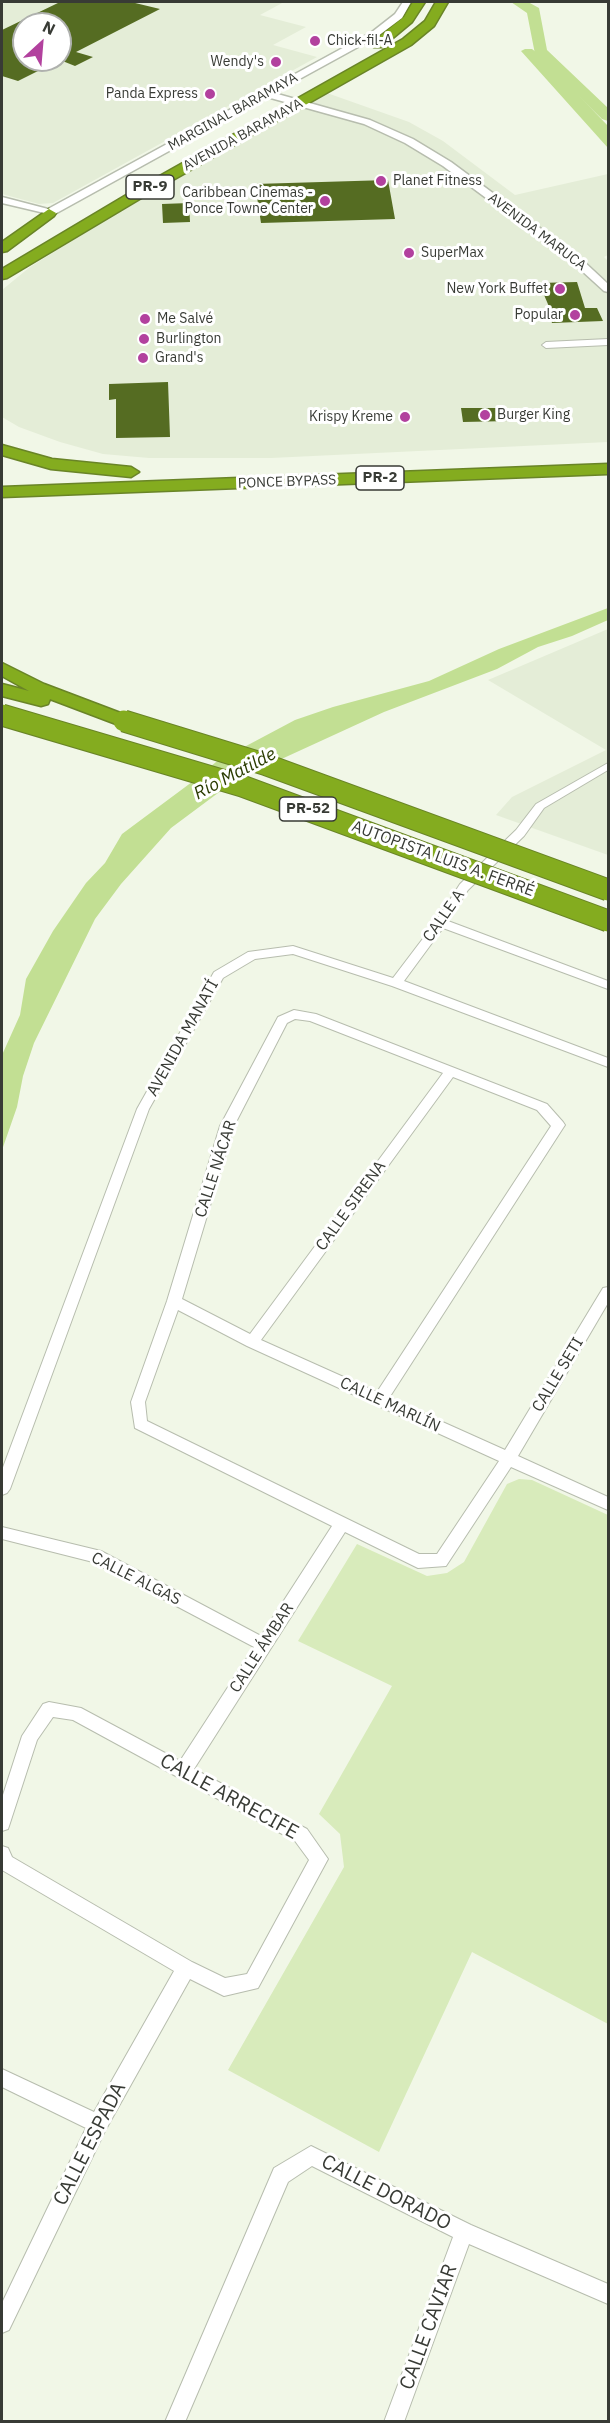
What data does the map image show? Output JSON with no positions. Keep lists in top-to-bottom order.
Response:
{
  "streets": {
    "highway": [
      "AVENIDA BARAMAYA",
      "PR-9",
      "PR-2",
      "PONCE BYPASS",
      "PR-52",
      "AUTOPISTA LUIS A. FERRÉ"
    ],
    "street": [
      "MARGINAL BARAMAYA",
      "AVENIDA MARUCA",
      "CALLE A",
      "AVENIDA MANATÍ",
      "CALLE NÁCAR",
      "CALLE SIRENA",
      "CALLE SETI",
      "CALLE MARLÍN",
      "CALLE ALGAS",
      "CALLE ÁMBAR",
      "CALLE ARRECIFE",
      "CALLE ESPADA",
      "CALLE DORADO",
      "CALLE CAVIAR"
    ]
  },
  "crossings": [
    ["MARGINAL BARAMAYA", "AVENIDA BARAMAYA"],
    ["MARGINAL BARAMAYA", "AVENIDA MARUCA"],
    ["AVENIDA BARAMAYA", "AVENIDA MARUCA"],
    ["CALLE A", "AVENIDA MANATÍ"],
    ["CALLE NÁCAR", "CALLE SIRENA"],
    ["CALLE NÁCAR", "CALLE SETI"],
    ["CALLE NÁCAR", "CALLE MARLÍN"],
    ["CALLE NÁCAR", "CALLE ÁMBAR"],
    ["CALLE SIRENA", "CALLE MARLÍN"],
    ["CALLE SETI", "CALLE MARLÍN"],
    ["CALLE ALGAS", "CALLE ÁMBAR"],
    ["CALLE ÁMBAR", "CALLE ARRECIFE"],
    ["CALLE ARRECIFE", "CALLE ESPADA"],
    ["CALLE DORADO", "CALLE CAVIAR"]
  ],
  "water": ["Río Matilde"],
  "places": [
    "Chick-fil-A",
    "Wendy's",
    "Panda Express",
    "Planet Fitness",
    "Caribbean Cinemas - Ponce Towne Center",
    "SuperMax",
    "New York Buffet",
    "Popular",
    "Me Salvé",
    "Burlington",
    "Grand's",
    "Burger King",
    "Krispy Kreme"
  ],
  "north": "top right"
}
